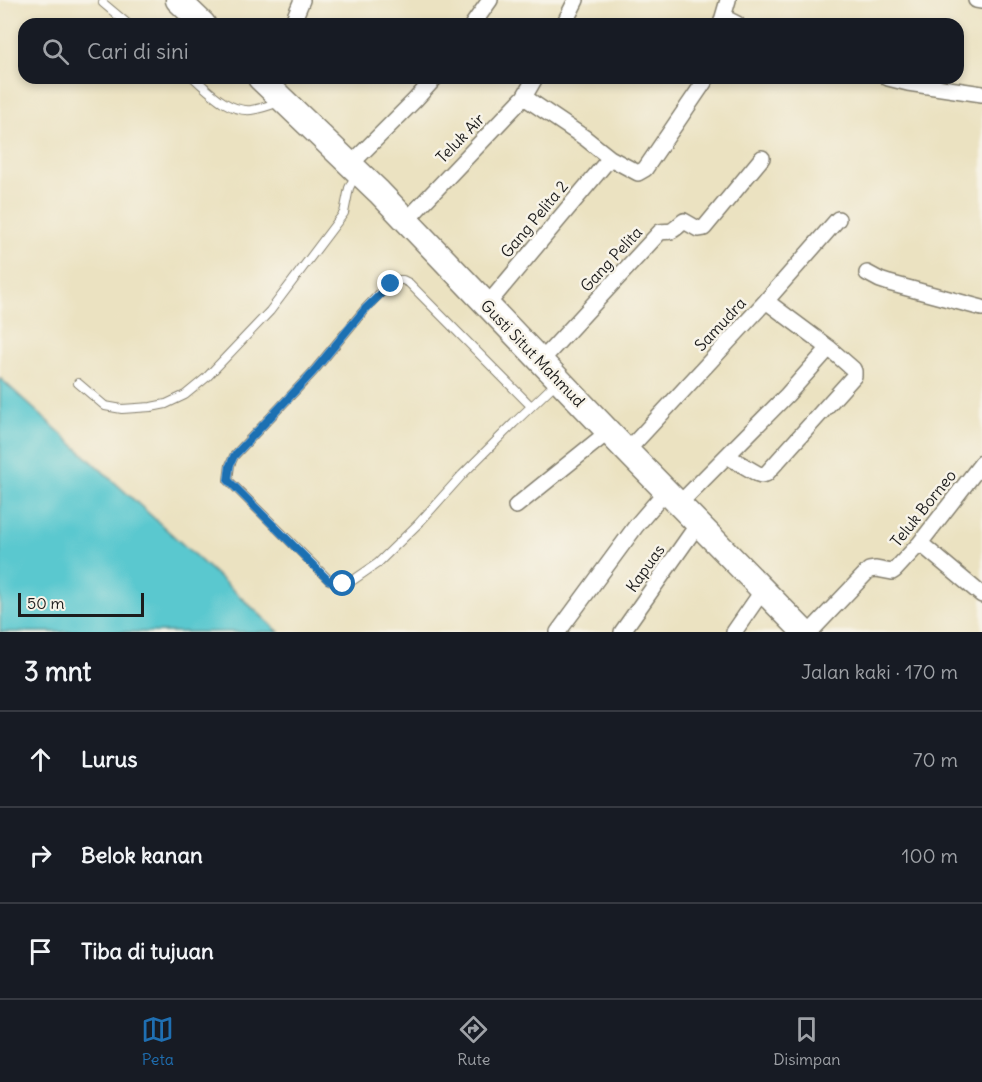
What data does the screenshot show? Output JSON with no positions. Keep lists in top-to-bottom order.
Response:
{
  "streets": {
    "highway": ["Gusti Situt Mahmud"],
    "street": [
      "Teluk Air",
      "Gang Pelita 2",
      "Gang Pelita",
      "Samudra",
      "Teluk Borneo",
      "Kapuas"
    ]
  },
  "crossings": [
    ["Teluk Air", "Gusti Situt Mahmud"],
    ["Gang Pelita 2", "Gusti Situt Mahmud"],
    ["Gang Pelita", "Gusti Situt Mahmud"],
    ["Samudra", "Gusti Situt Mahmud"],
    ["Gusti Situt Mahmud", "Kapuas"]
  ],
  "scale_bar": "50 m",
  "page": {
    "search": "Cari di sini",
    "scale": "50 m",
    "heading": ["3 mnt", "Jalan kaki · 170 m"],
    "list": [
      ["Lurus", "70 m"],
      ["Belok kanan", "100 m"],
      "Tiba di tujuan"
    ],
    "nav": ["Peta", "Rute", "Disimpan"]
  }
}
